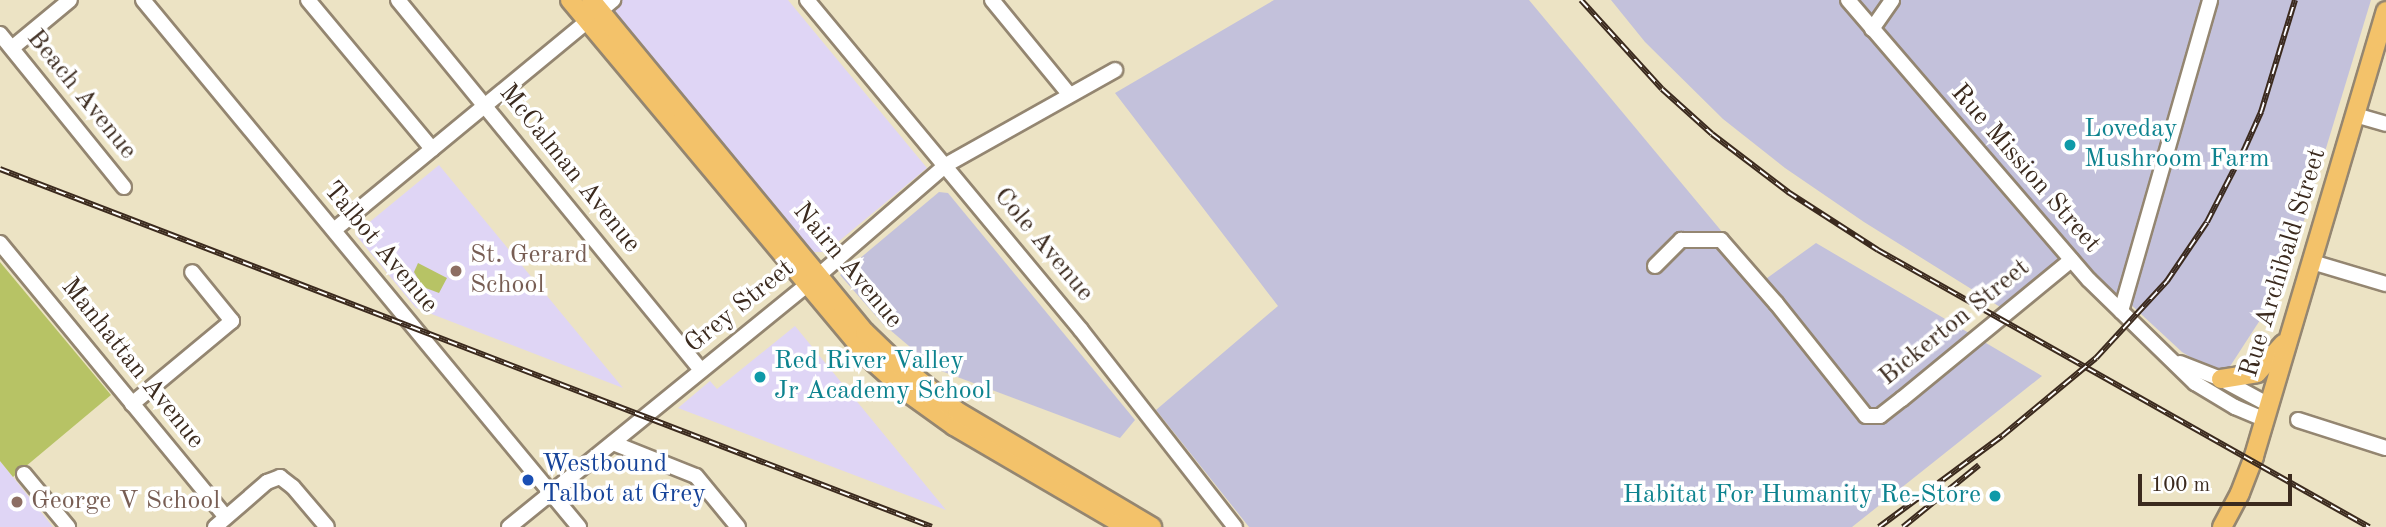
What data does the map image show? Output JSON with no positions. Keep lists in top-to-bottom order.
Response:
{
  "streets": {
    "main road": ["Rue Archibald Street", "Nairn Avenue"],
    "street": [
      "Beach Avenue",
      "McCalman Avenue",
      "Rue Mission Street",
      "Cole Avenue",
      "Talbot Avenue",
      "Grey Street",
      "Bickerton Street",
      "Manhattan Avenue"
    ]
  },
  "crossings": [
    ["McCalman Avenue", "Grey Street"],
    ["Rue Mission Street", "Rue Archibald Street"],
    ["Rue Mission Street", "Bickerton Street"],
    ["Cole Avenue", "Grey Street"],
    ["Talbot Avenue", "Grey Street"],
    ["Nairn Avenue", "Grey Street"]
  ],
  "places": [
    "Loveday Mushroom Farm",
    "St. Gerard School",
    "Red River Valley Jr Academy School",
    "Westbound Talbot at Grey",
    "Habitat For Humanity Re-Store",
    "George V School"
  ],
  "scale_bar": "100 m"
}
